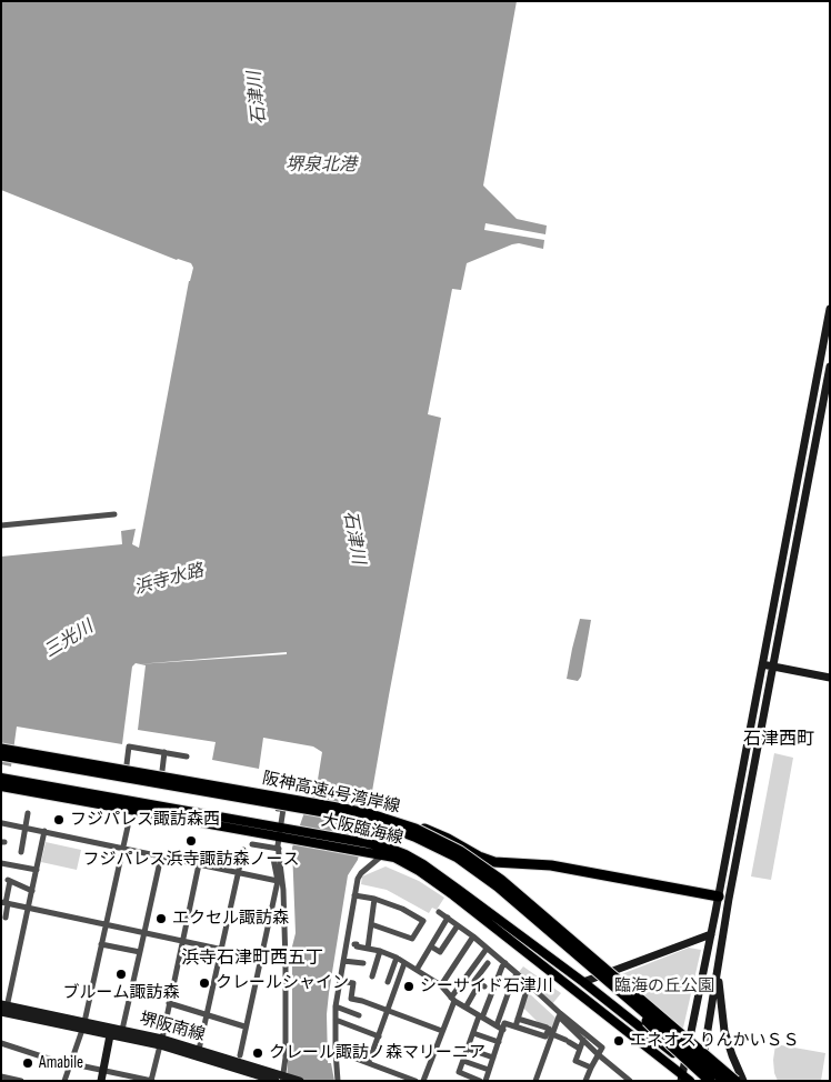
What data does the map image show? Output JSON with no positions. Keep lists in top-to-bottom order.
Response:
{
  "streets": {
    "highway": ["阪神高速4号湾岸線"],
    "main road": ["大阪臨海線"],
    "street": ["堺阪南線"]
  },
  "districts": ["石津西町", "浜寺石津町西五丁"],
  "water": [
    "石津川",
    "堺泉北港",
    "浜寺水路",
    "三光川"
  ],
  "parks": ["臨海の丘公園"],
  "places": [
    "フジパレス諏訪森西",
    "フジパレス浜寺諏訪森ノース",
    "エクセル諏訪森",
    "ブルーム諏訪森",
    "クレールシャイン",
    "シーサイド石津川",
    "エネオス りんかいＳＳ",
    "クレール諏訪ノ森マリーニア",
    "Amabile"
  ]
}
